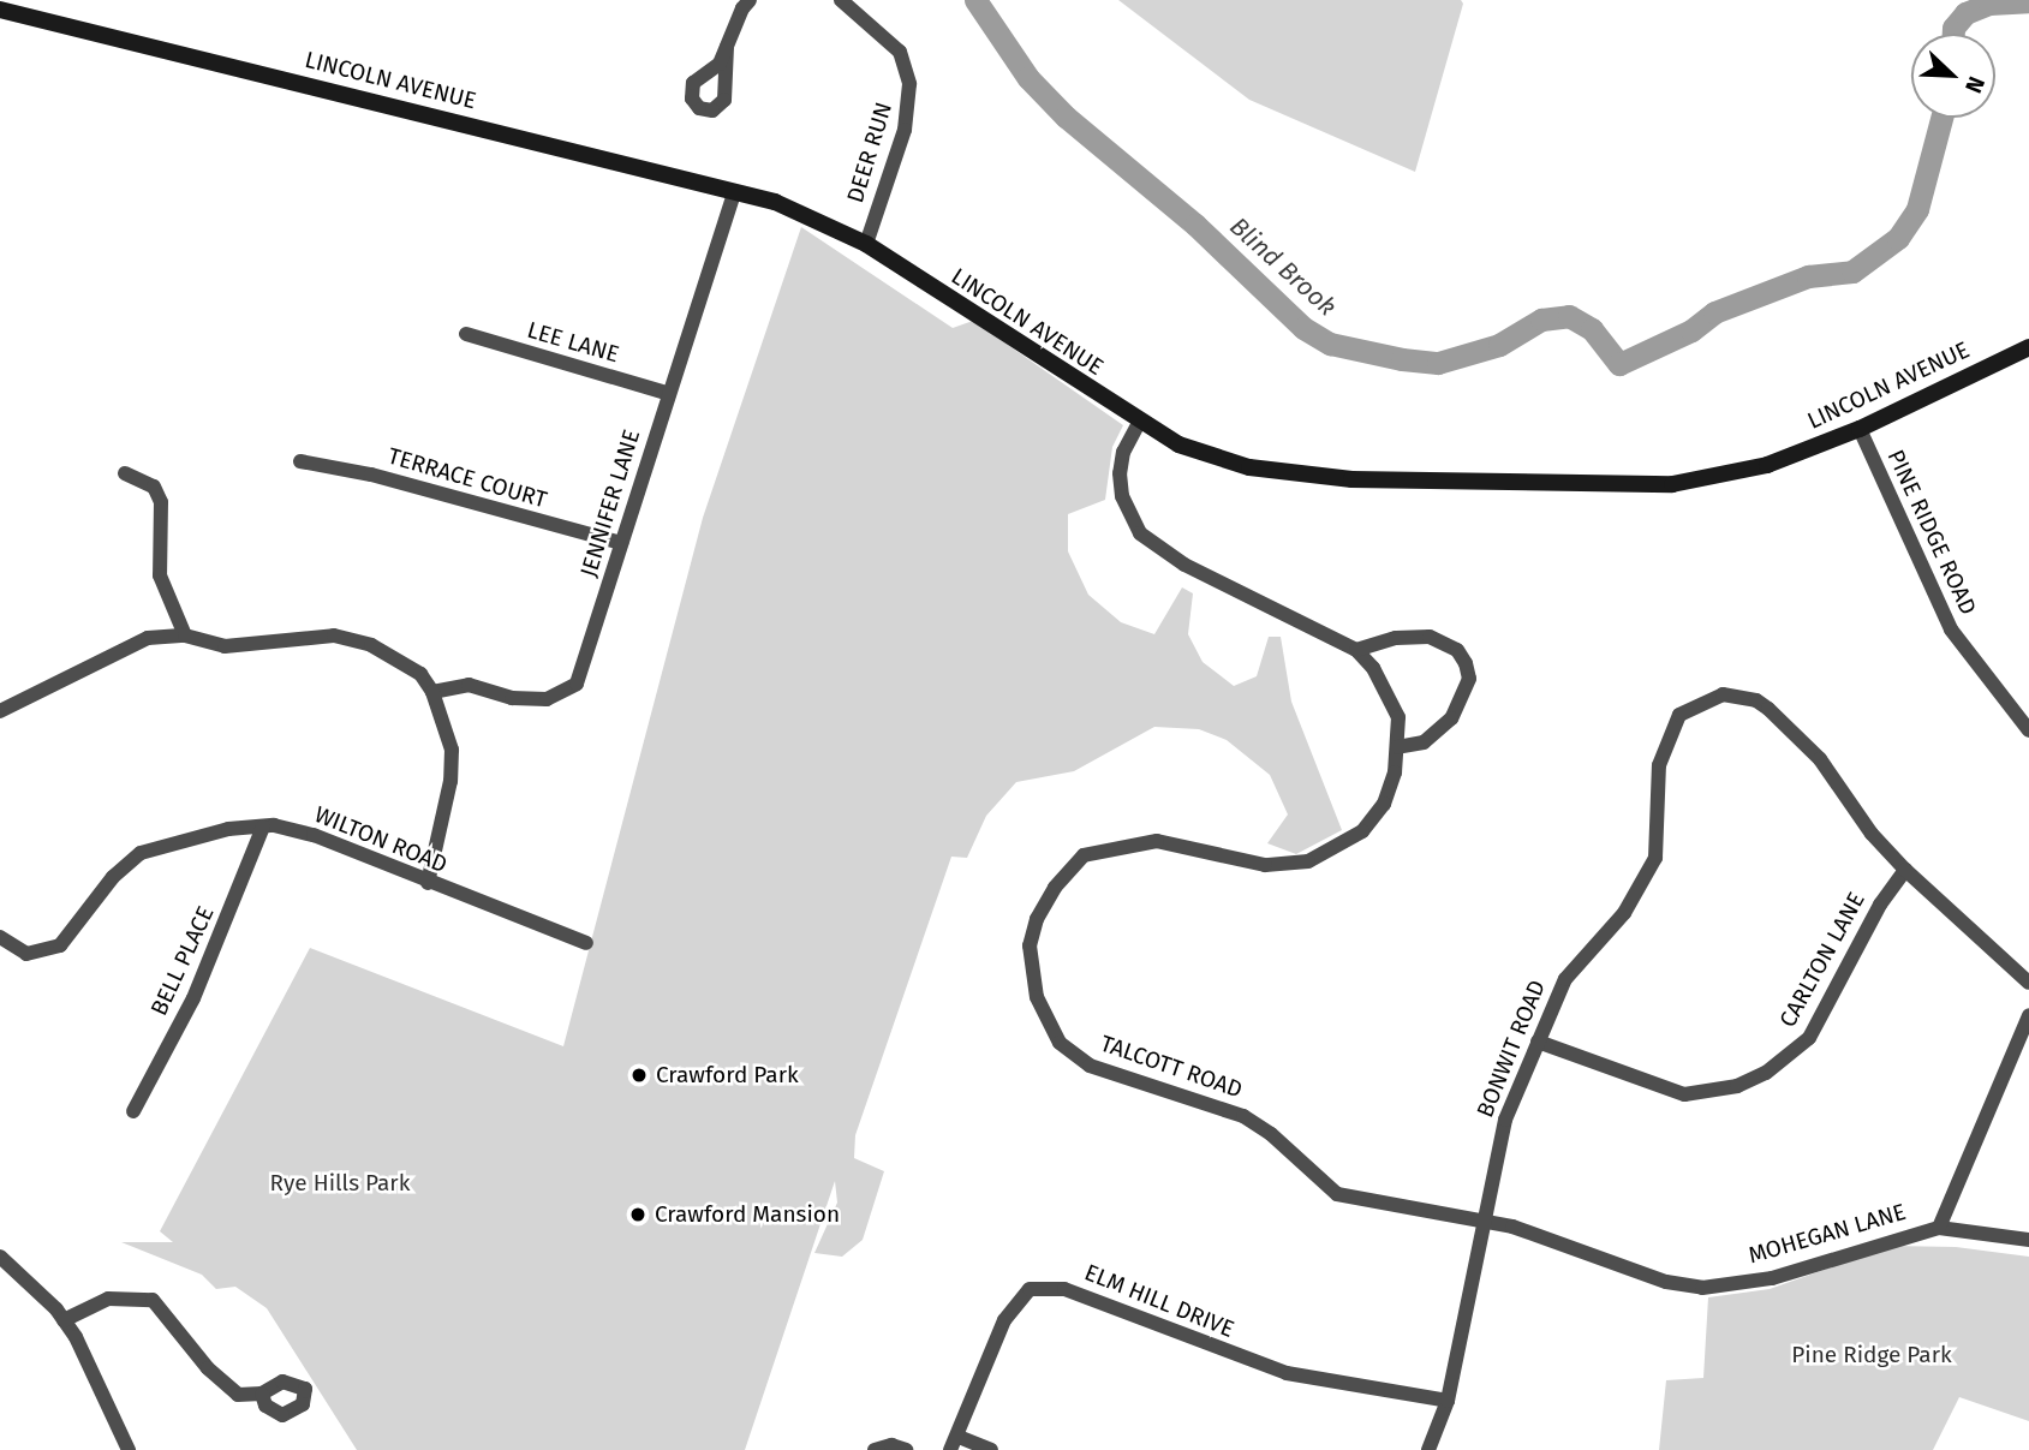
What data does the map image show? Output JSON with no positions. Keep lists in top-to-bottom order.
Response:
{
  "streets": {
    "street": [
      "LINCOLN AVENUE",
      "DEER RUN",
      "LEE LANE",
      "TERRACE COURT",
      "JENNIFER LANE",
      "PINE RIDGE ROAD",
      "WILTON ROAD",
      "CARLTON LANE",
      "BELL PLACE",
      "BONWIT ROAD",
      "TALCOTT ROAD",
      "MOHEGAN LANE",
      "ELM HILL DRIVE"
    ]
  },
  "crossings": [
    ["LINCOLN AVENUE", "DEER RUN"],
    ["LINCOLN AVENUE", "JENNIFER LANE"],
    ["LINCOLN AVENUE", "PINE RIDGE ROAD"],
    ["LINCOLN AVENUE", "TALCOTT ROAD"],
    ["LEE LANE", "JENNIFER LANE"],
    ["TERRACE COURT", "JENNIFER LANE"],
    ["WILTON ROAD", "BELL PLACE"],
    ["CARLTON LANE", "BONWIT ROAD"],
    ["BONWIT ROAD", "MOHEGAN LANE"],
    ["BONWIT ROAD", "ELM HILL DRIVE"],
    ["TALCOTT ROAD", "MOHEGAN LANE"]
  ],
  "water": ["Blind Brook"],
  "parks": ["Rye Hills Park", "Pine Ridge Park"],
  "places": ["Crawford Park", "Crawford Mansion"],
  "north": "bottom right"
}
